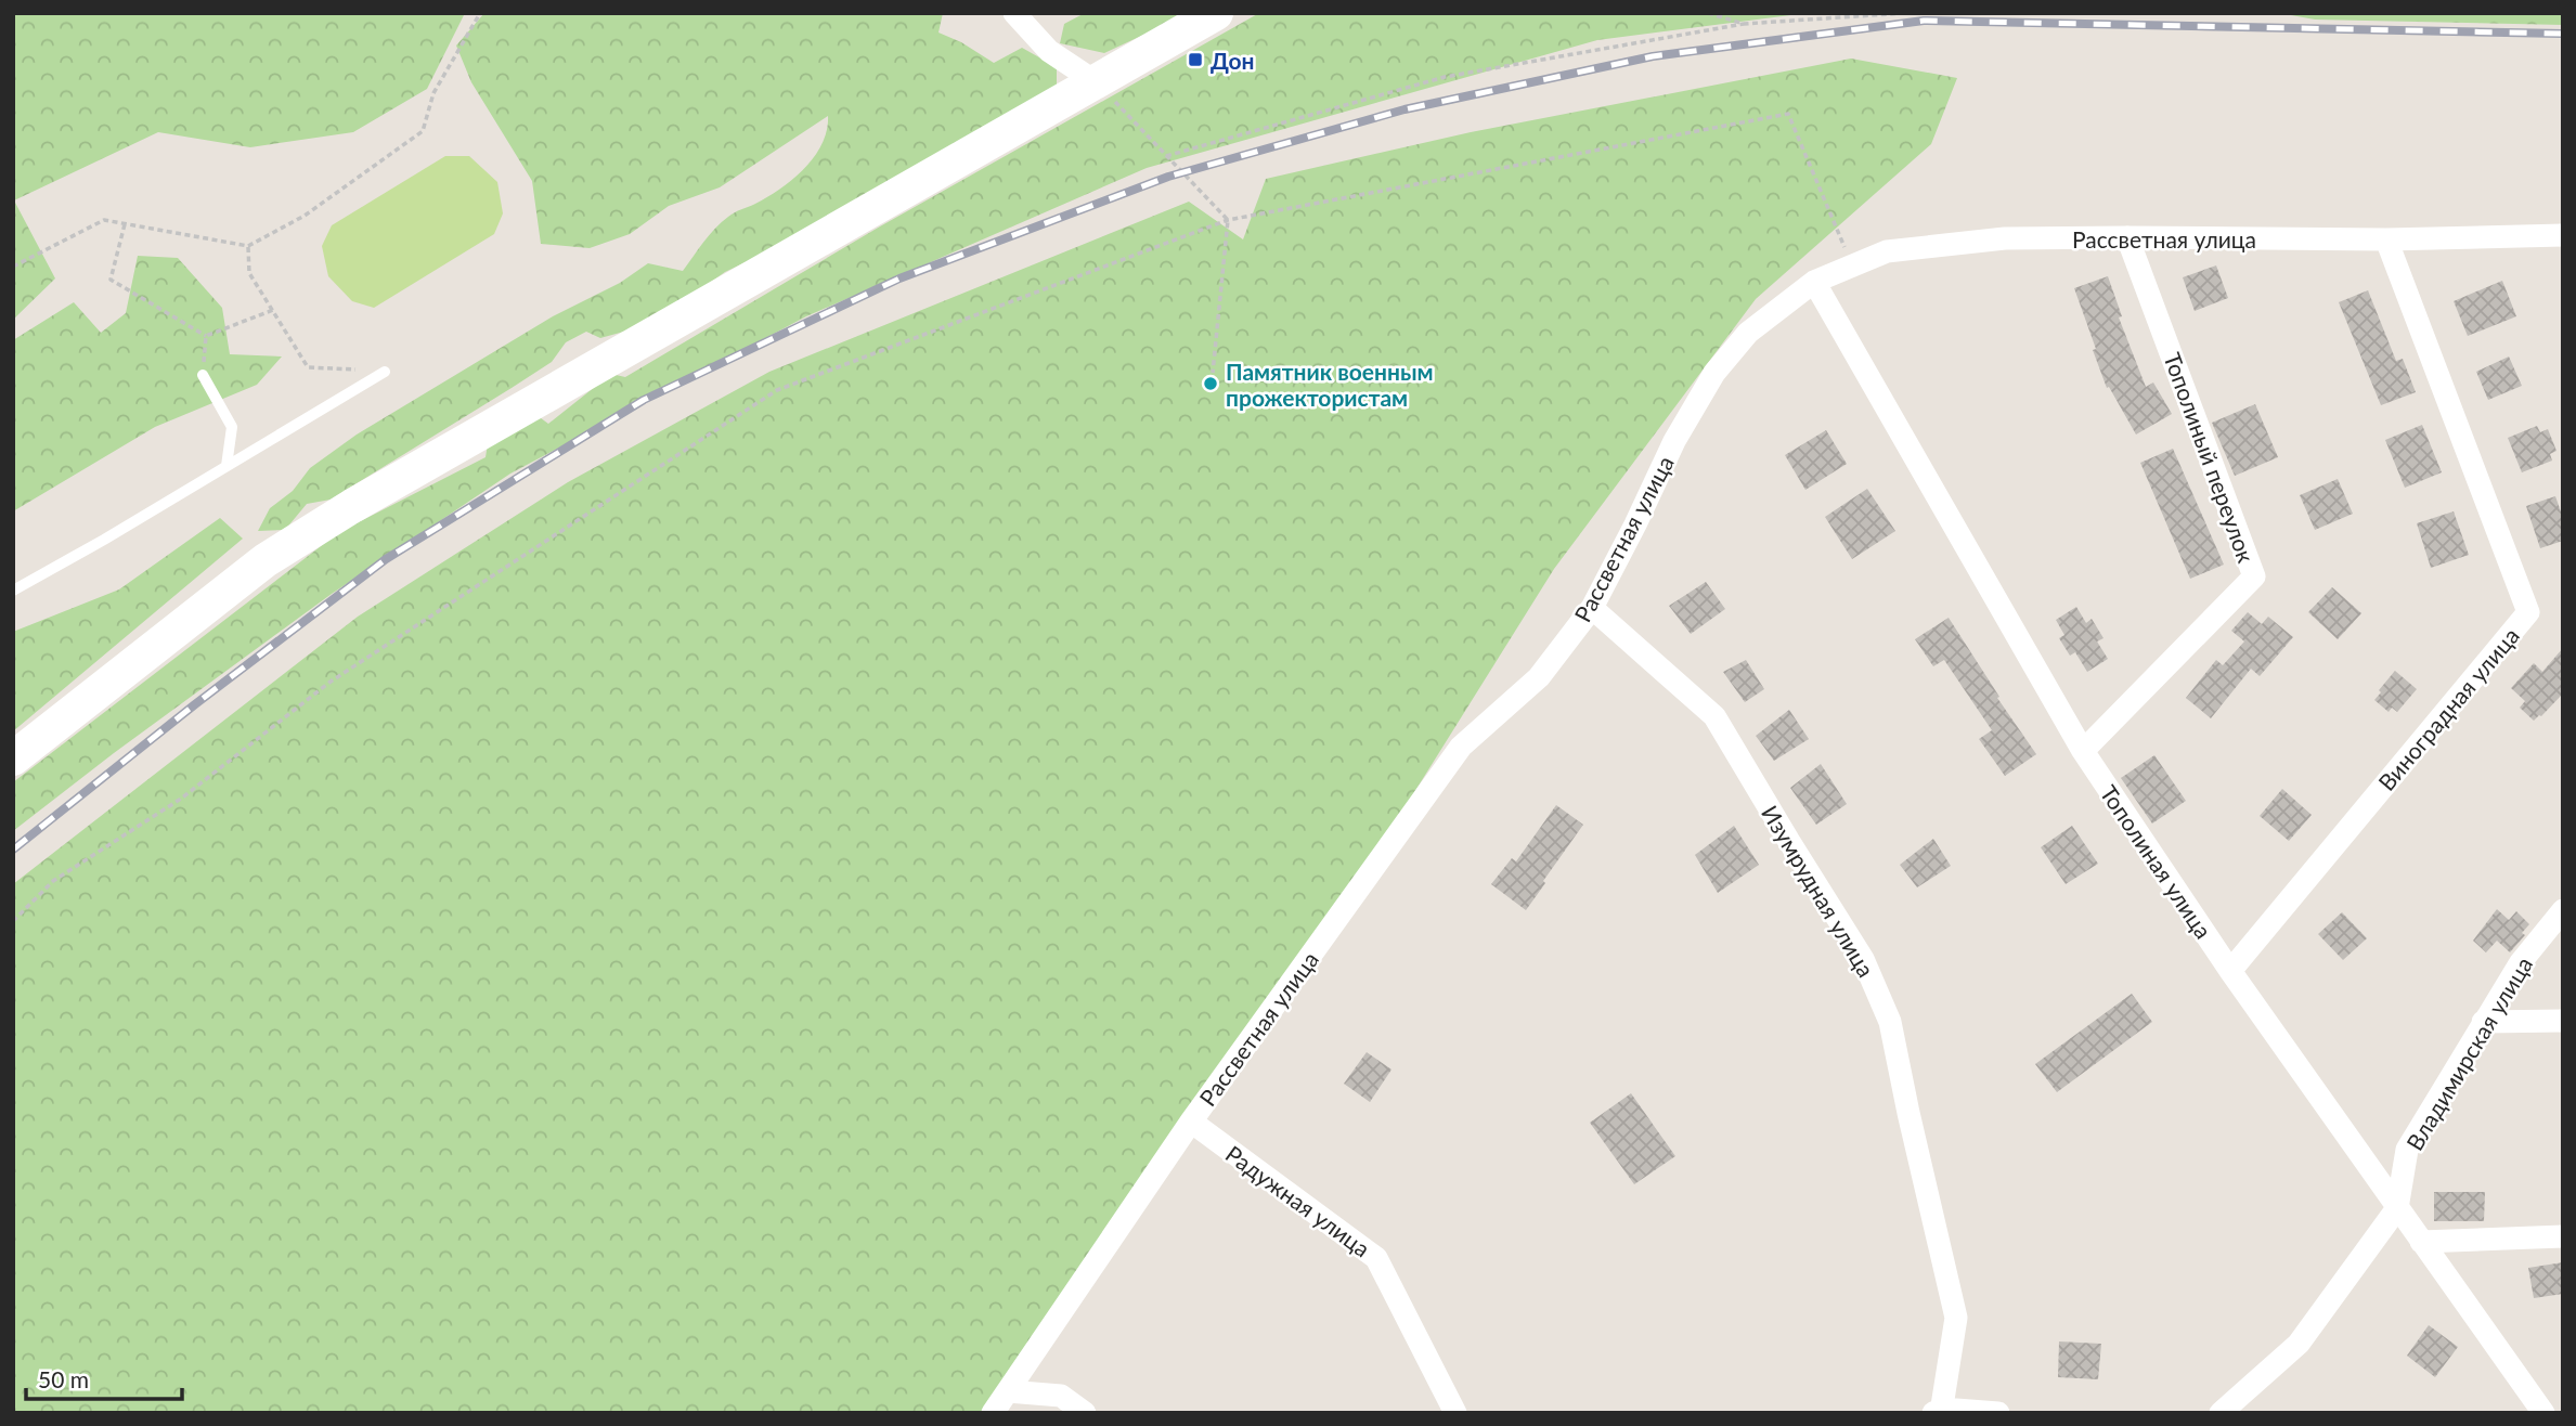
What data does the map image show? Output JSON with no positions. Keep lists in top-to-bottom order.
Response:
{
  "streets": {
    "street": [
      "Рассветная улица",
      "Тополиный переулок",
      "Виноградная улица",
      "Тополиная улица",
      "Изумрудная улица",
      "Владимирская улица",
      "Радужная улица"
    ]
  },
  "crossings": [
    ["Рассветная улица", "Тополиный переулок"],
    ["Рассветная улица", "Виноградная улица"],
    ["Рассветная улица", "Тополиная улица"],
    ["Рассветная улица", "Изумрудная улица"],
    ["Рассветная улица", "Радужная улица"],
    ["Тополиный переулок", "Тополиная улица"],
    ["Виноградная улица", "Тополиная улица"],
    ["Тополиная улица", "Владимирская улица"]
  ],
  "places": {
    "transit": ["Дон"],
    "other": ["Памятник военным прожектористам"]
  },
  "scale_bar": "50 m"
}
